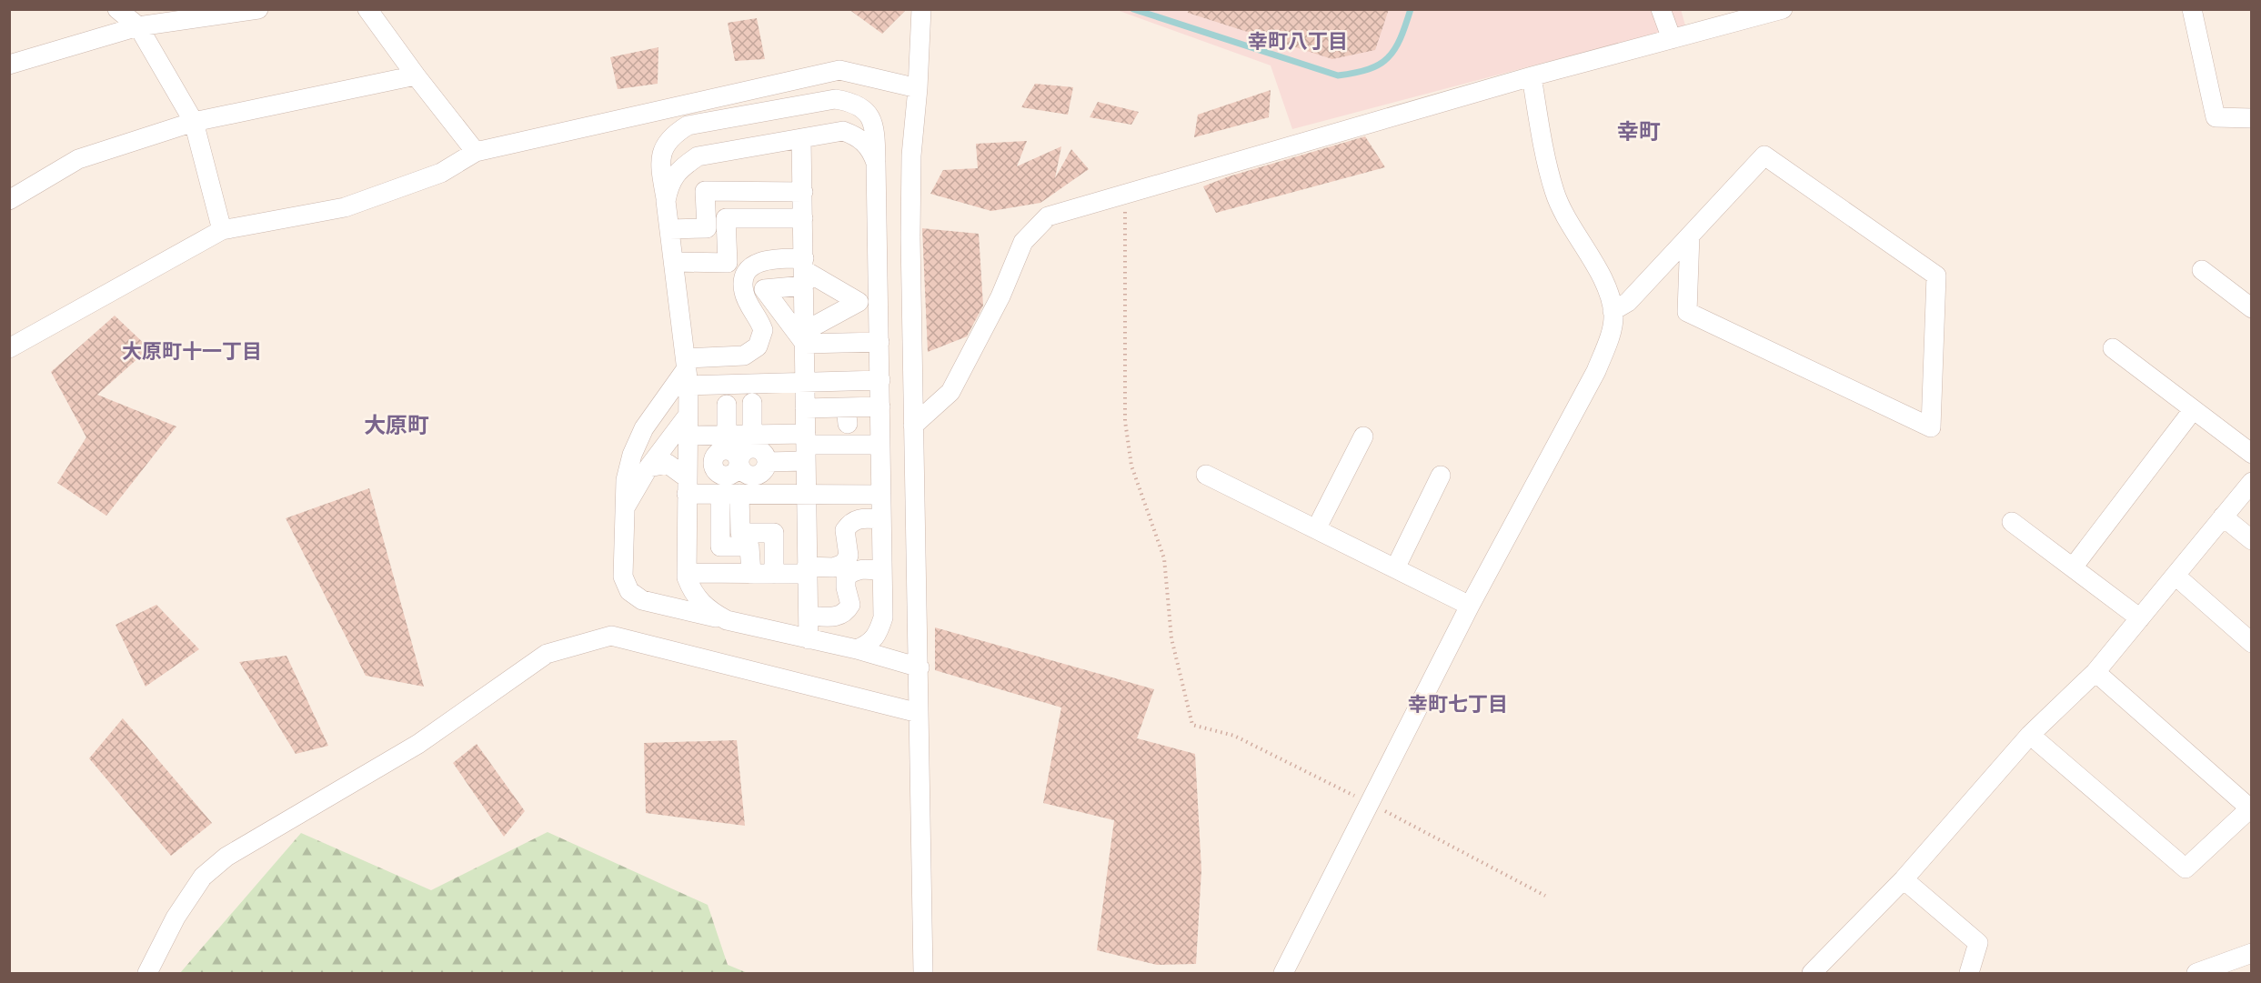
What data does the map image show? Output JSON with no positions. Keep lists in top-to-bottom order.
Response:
{
  "districts": [
    "幸町八丁目",
    "幸町",
    "大原町十一丁目",
    "大原町",
    "幸町七丁目"
  ]
}
